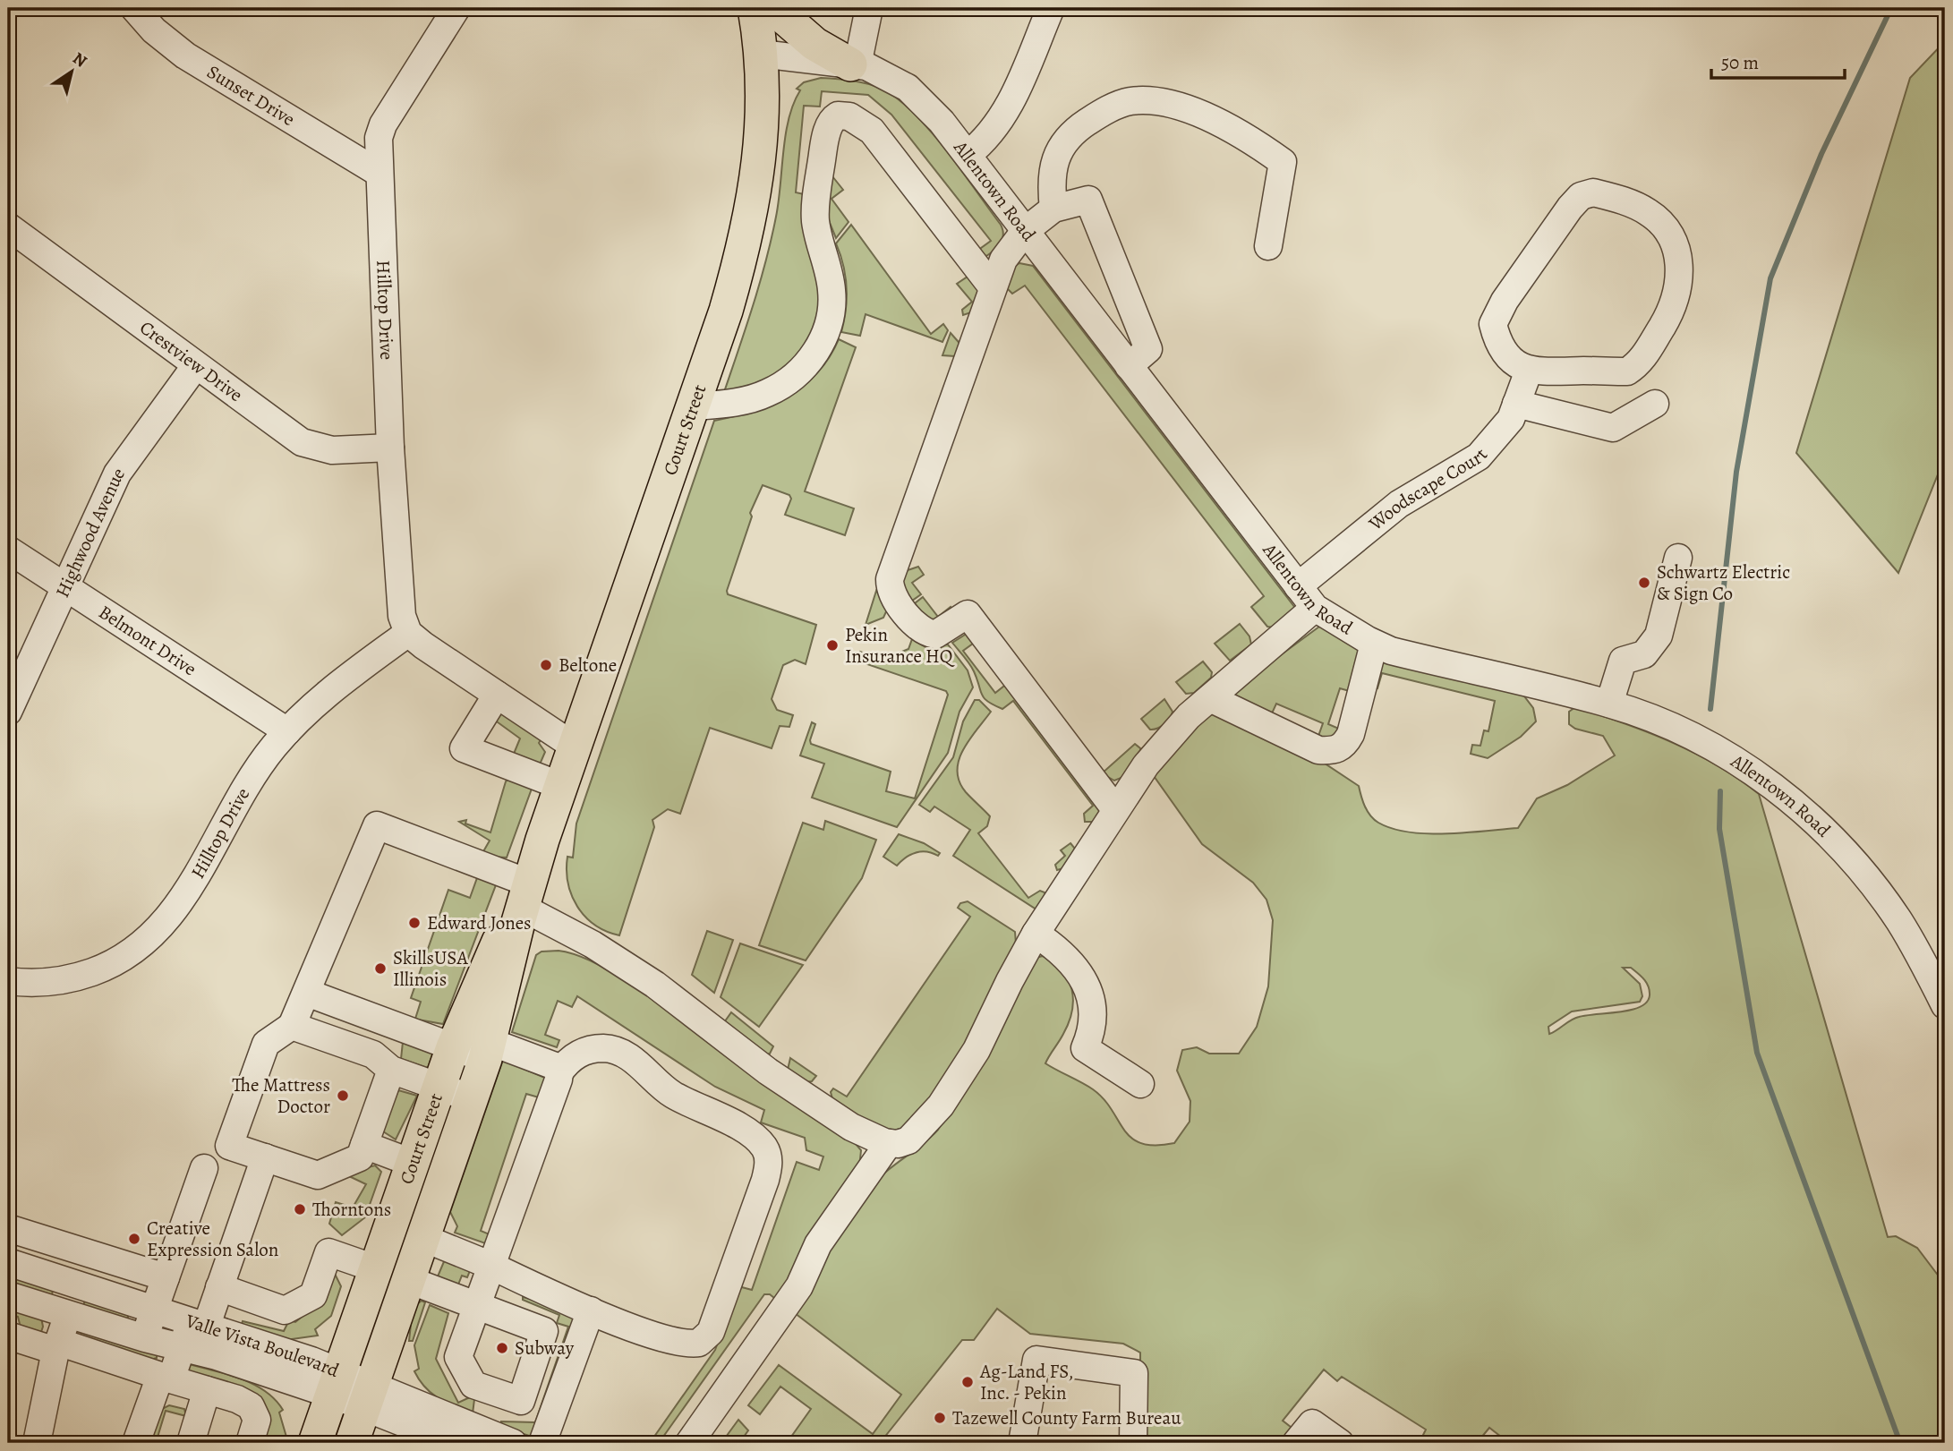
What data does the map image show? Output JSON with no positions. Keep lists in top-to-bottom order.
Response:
{
  "streets": {
    "main road": ["Court Street"],
    "street": [
      "Sunset Drive",
      "Allentown Road",
      "Hilltop Drive",
      "Crestview Drive",
      "Woodscape Court",
      "Highwood Avenue",
      "Belmont Drive",
      "Valle Vista Boulevard"
    ]
  },
  "crossings": [
    ["Sunset Drive", "Hilltop Drive"],
    ["Allentown Road", "Court Street"],
    ["Allentown Road", "Woodscape Court"],
    ["Hilltop Drive", "Crestview Drive"],
    ["Hilltop Drive", "Belmont Drive"],
    ["Crestview Drive", "Highwood Avenue"],
    ["Court Street", "Valle Vista Boulevard"],
    ["Highwood Avenue", "Belmont Drive"]
  ],
  "places": [
    "Schwartz Electric & Sign Co",
    "Pekin Insurance HQ",
    "Beltone",
    "Edward Jones",
    "SkillsUSA Illinois",
    "The Mattress Doctor",
    "Thorntons",
    "Creative Expression Salon",
    "Subway",
    "Ag-Land FS, Inc. - Pekin",
    "Tazewell County Farm Bureau"
  ],
  "scale_bar": "50 m",
  "north": "top right"
}
